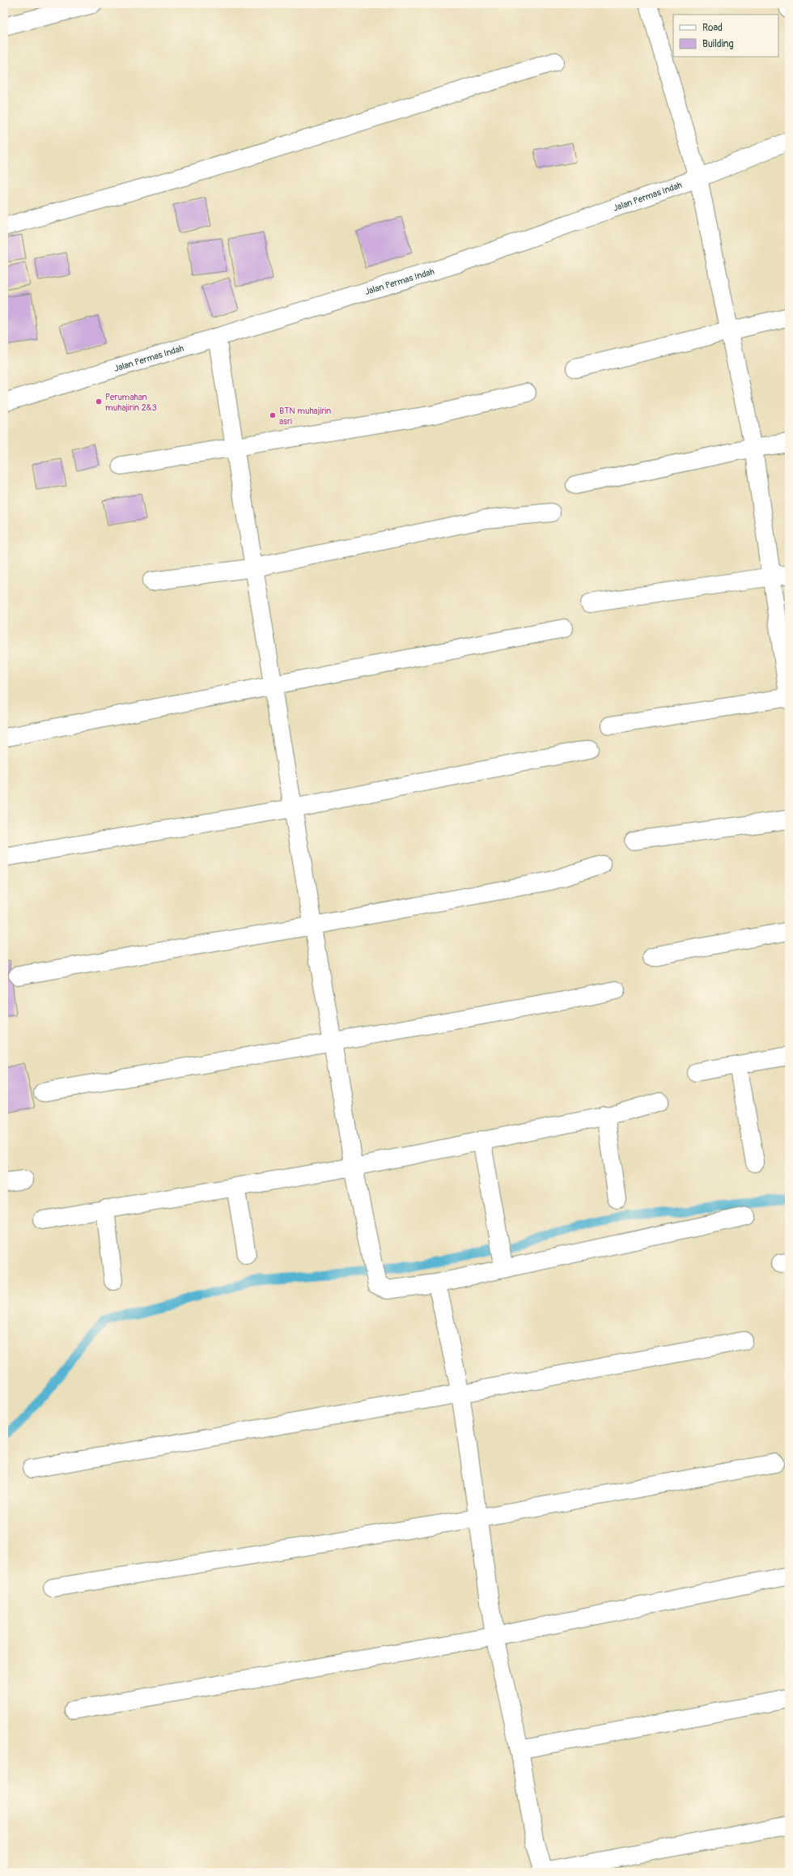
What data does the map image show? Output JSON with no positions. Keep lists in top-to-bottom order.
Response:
{
  "streets": {
    "street": ["Jalan Permas Indah"]
  },
  "places": ["Perumahan muhajirin 2&3", "BTN muhajirin asri"],
  "legend": ["Road", "Building"]
}
